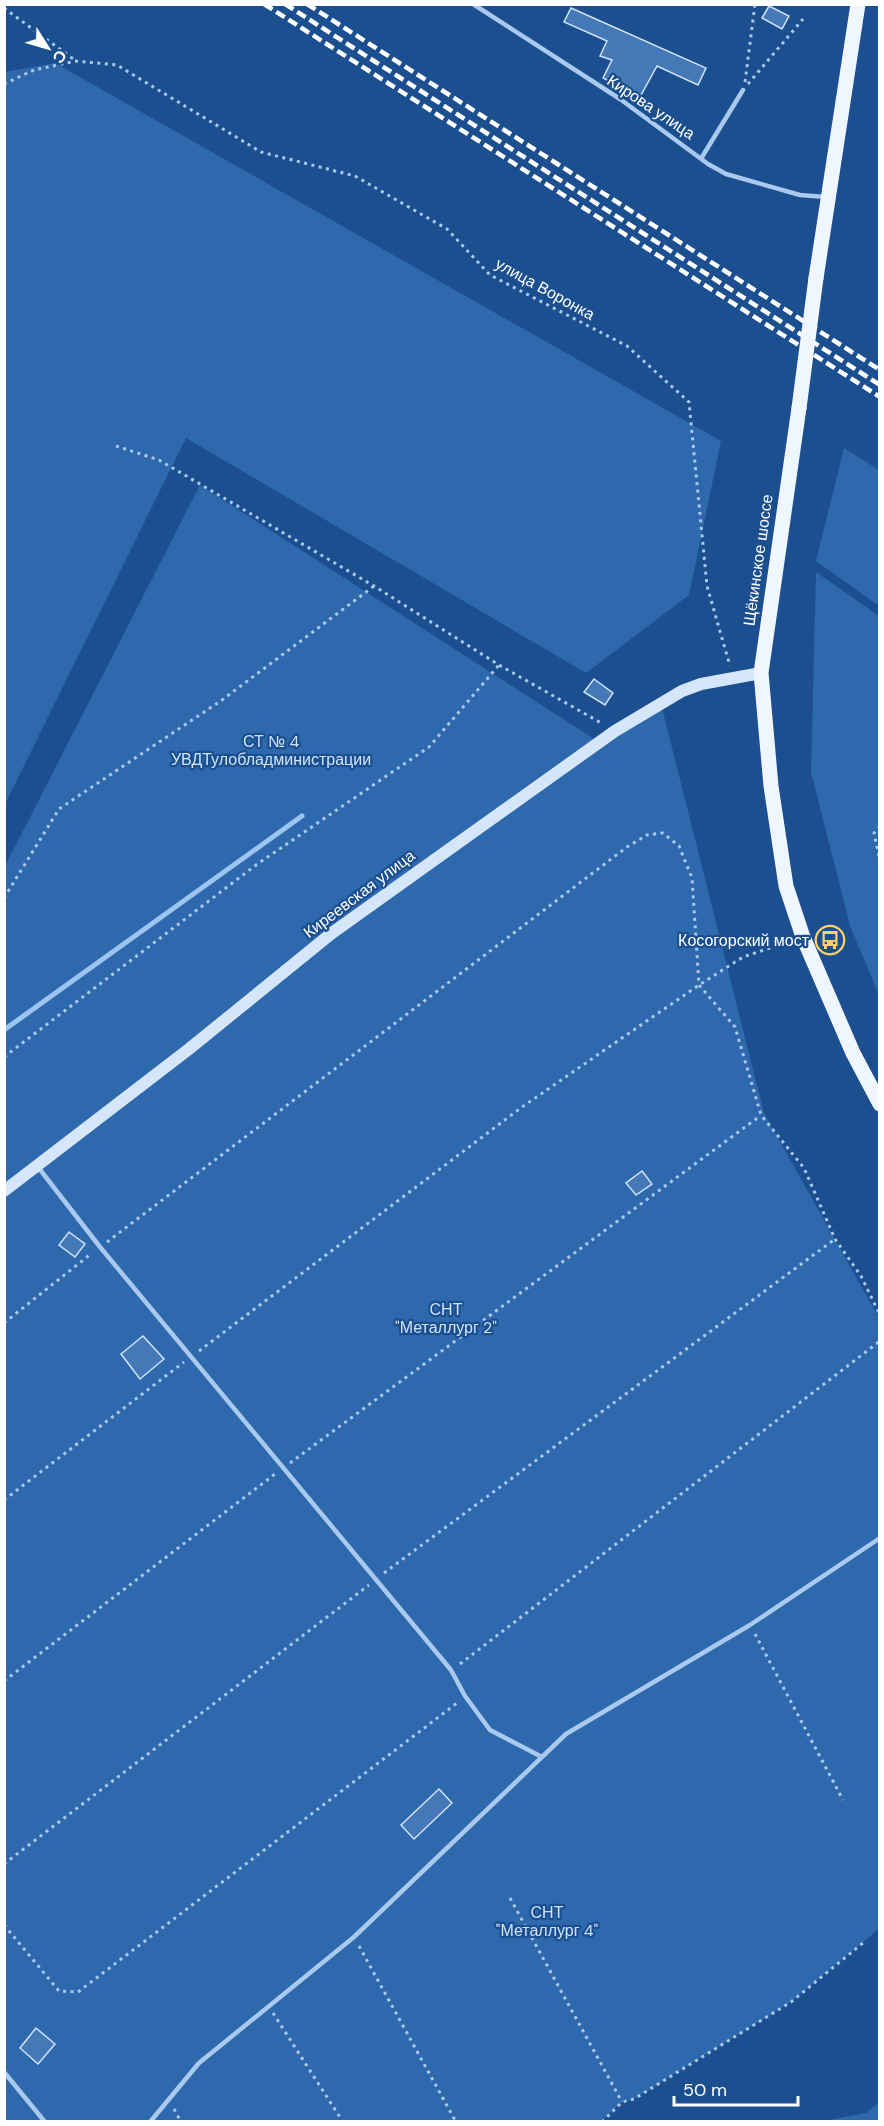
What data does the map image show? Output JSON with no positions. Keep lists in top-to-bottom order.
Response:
{
  "streets": {
    "main road": ["Щёкинское шоссе"],
    "street": ["Киреевская улица"],
    "lane": ["Кирова улица"],
    "path": ["улица Воронка"]
  },
  "crossings": [
    ["Кирова улица", "Щёкинское шоссе"],
    ["улица Воронка", "Киреевская улица"],
    ["Щёкинское шоссе", "Киреевская улица"]
  ],
  "parks": ["СТ № 4 УВДТулобладминистрации", "СНТ \"Металлург 2\"", "СНТ \"Металлург 4\""],
  "places": {
    "bus stop": ["Косогорский мост"]
  },
  "scale_bar": "50 m",
  "north": "bottom right"
}
